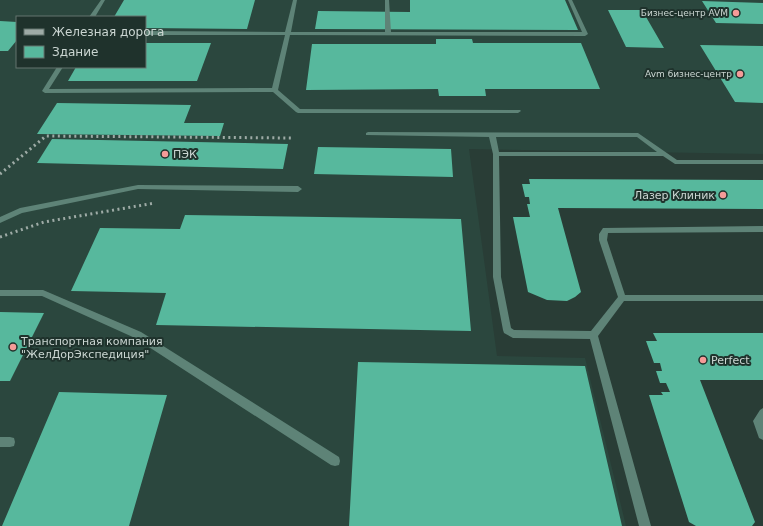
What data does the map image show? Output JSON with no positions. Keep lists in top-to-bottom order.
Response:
{
  "places": [
    "Бизнес-центр AVM",
    "Avm бизнес-центр",
    "ПЭК",
    "Лазер Клиник",
    "Транспортная компания \"ЖелДорЭкспедиция\"",
    "Perfect"
  ],
  "legend": ["Железная дорога", "Здание"]
}
